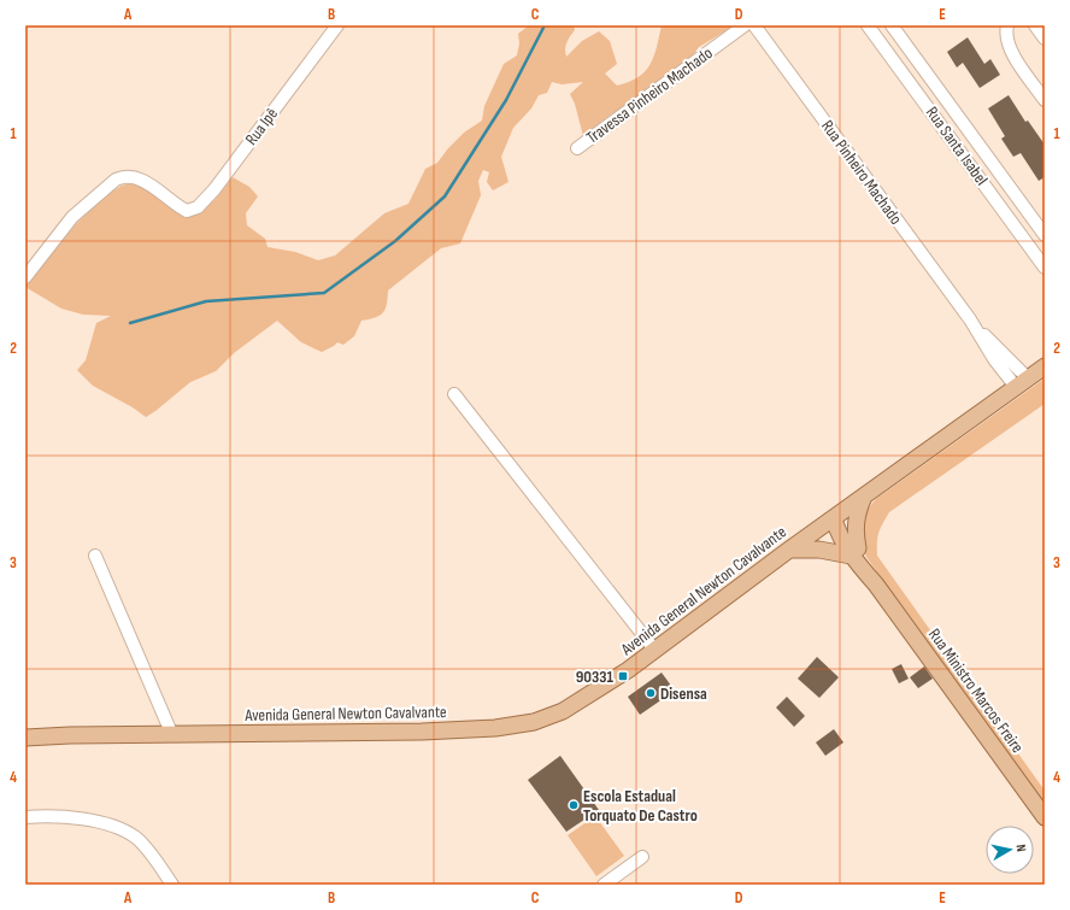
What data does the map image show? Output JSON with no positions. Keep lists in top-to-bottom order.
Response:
{
  "streets": {
    "main road": ["Avenida General Newton Cavalvante", "Rua Ministro Marcos Freire"],
    "street": [
      "Travessa Pinheiro Machado",
      "Rua Ipê",
      "Rua Santa Isabel",
      "Rua Pinheiro Machado"
    ]
  },
  "crossings": [
    ["Rua Pinheiro Machado", "Avenida General Newton Cavalvante"],
    ["Avenida General Newton Cavalvante", "Rua Ministro Marcos Freire"]
  ],
  "places": {
    "transit": ["90331"],
    "other": ["Disensa", "Escola Estadual Torquato De Castro"]
  },
  "north": "right",
  "grid": {
    "columns": [
      "A",
      "B",
      "C",
      "D",
      "E"
    ],
    "rows": [
      "1",
      "2",
      "3",
      "4"
    ]
  }
}
